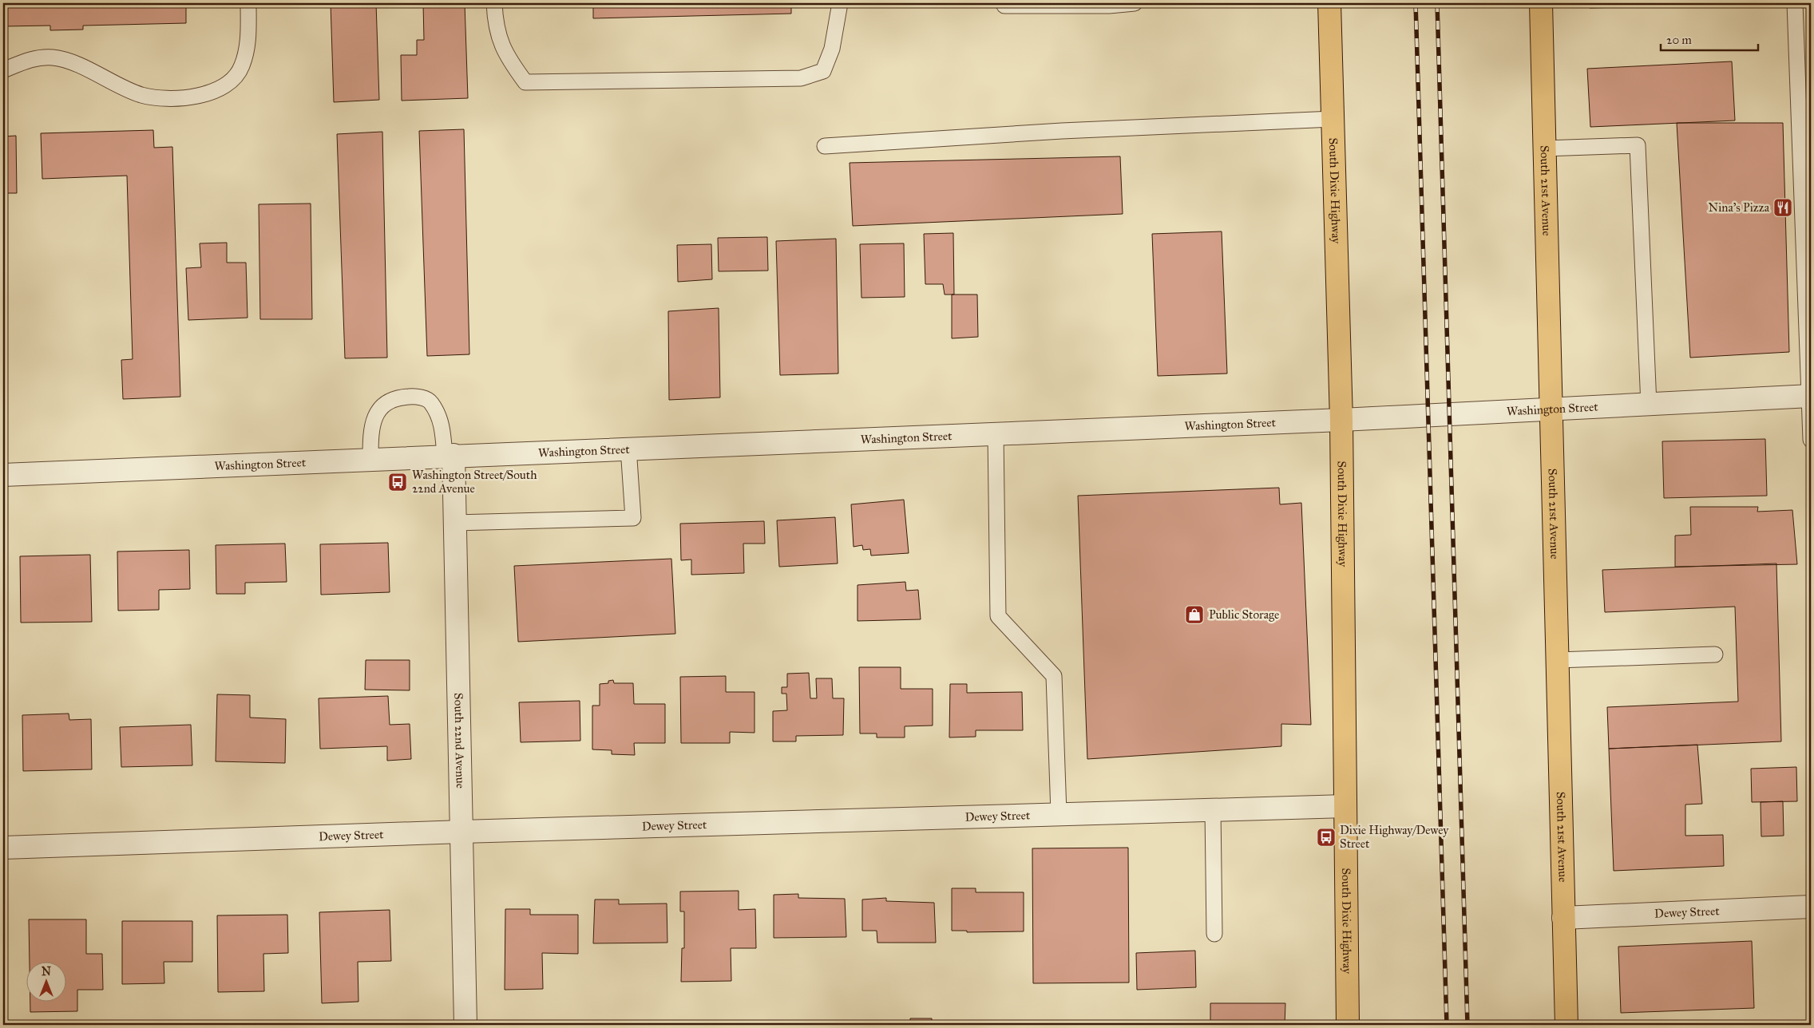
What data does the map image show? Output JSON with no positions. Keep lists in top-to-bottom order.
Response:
{
  "streets": {
    "main road": ["South Dixie Highway", "South 21st Avenue"],
    "street": ["Washington Street", "South 22nd Avenue", "Dewey Street"]
  },
  "crossings": [
    ["South Dixie Highway", "Washington Street"],
    ["South Dixie Highway", "Dewey Street"],
    ["South 21st Avenue", "Washington Street"],
    ["South 21st Avenue", "Dewey Street"],
    ["Washington Street", "South 22nd Avenue"],
    ["South 22nd Avenue", "Dewey Street"]
  ],
  "places": {
    "restaurant": ["Nina's Pizza"],
    "bus stop": ["Washington Street/South 22nd Avenue", "Dixie Highway/Dewey Street"],
    "shop": ["Public Storage"]
  },
  "scale_bar": "20 m",
  "north": "top"
}
